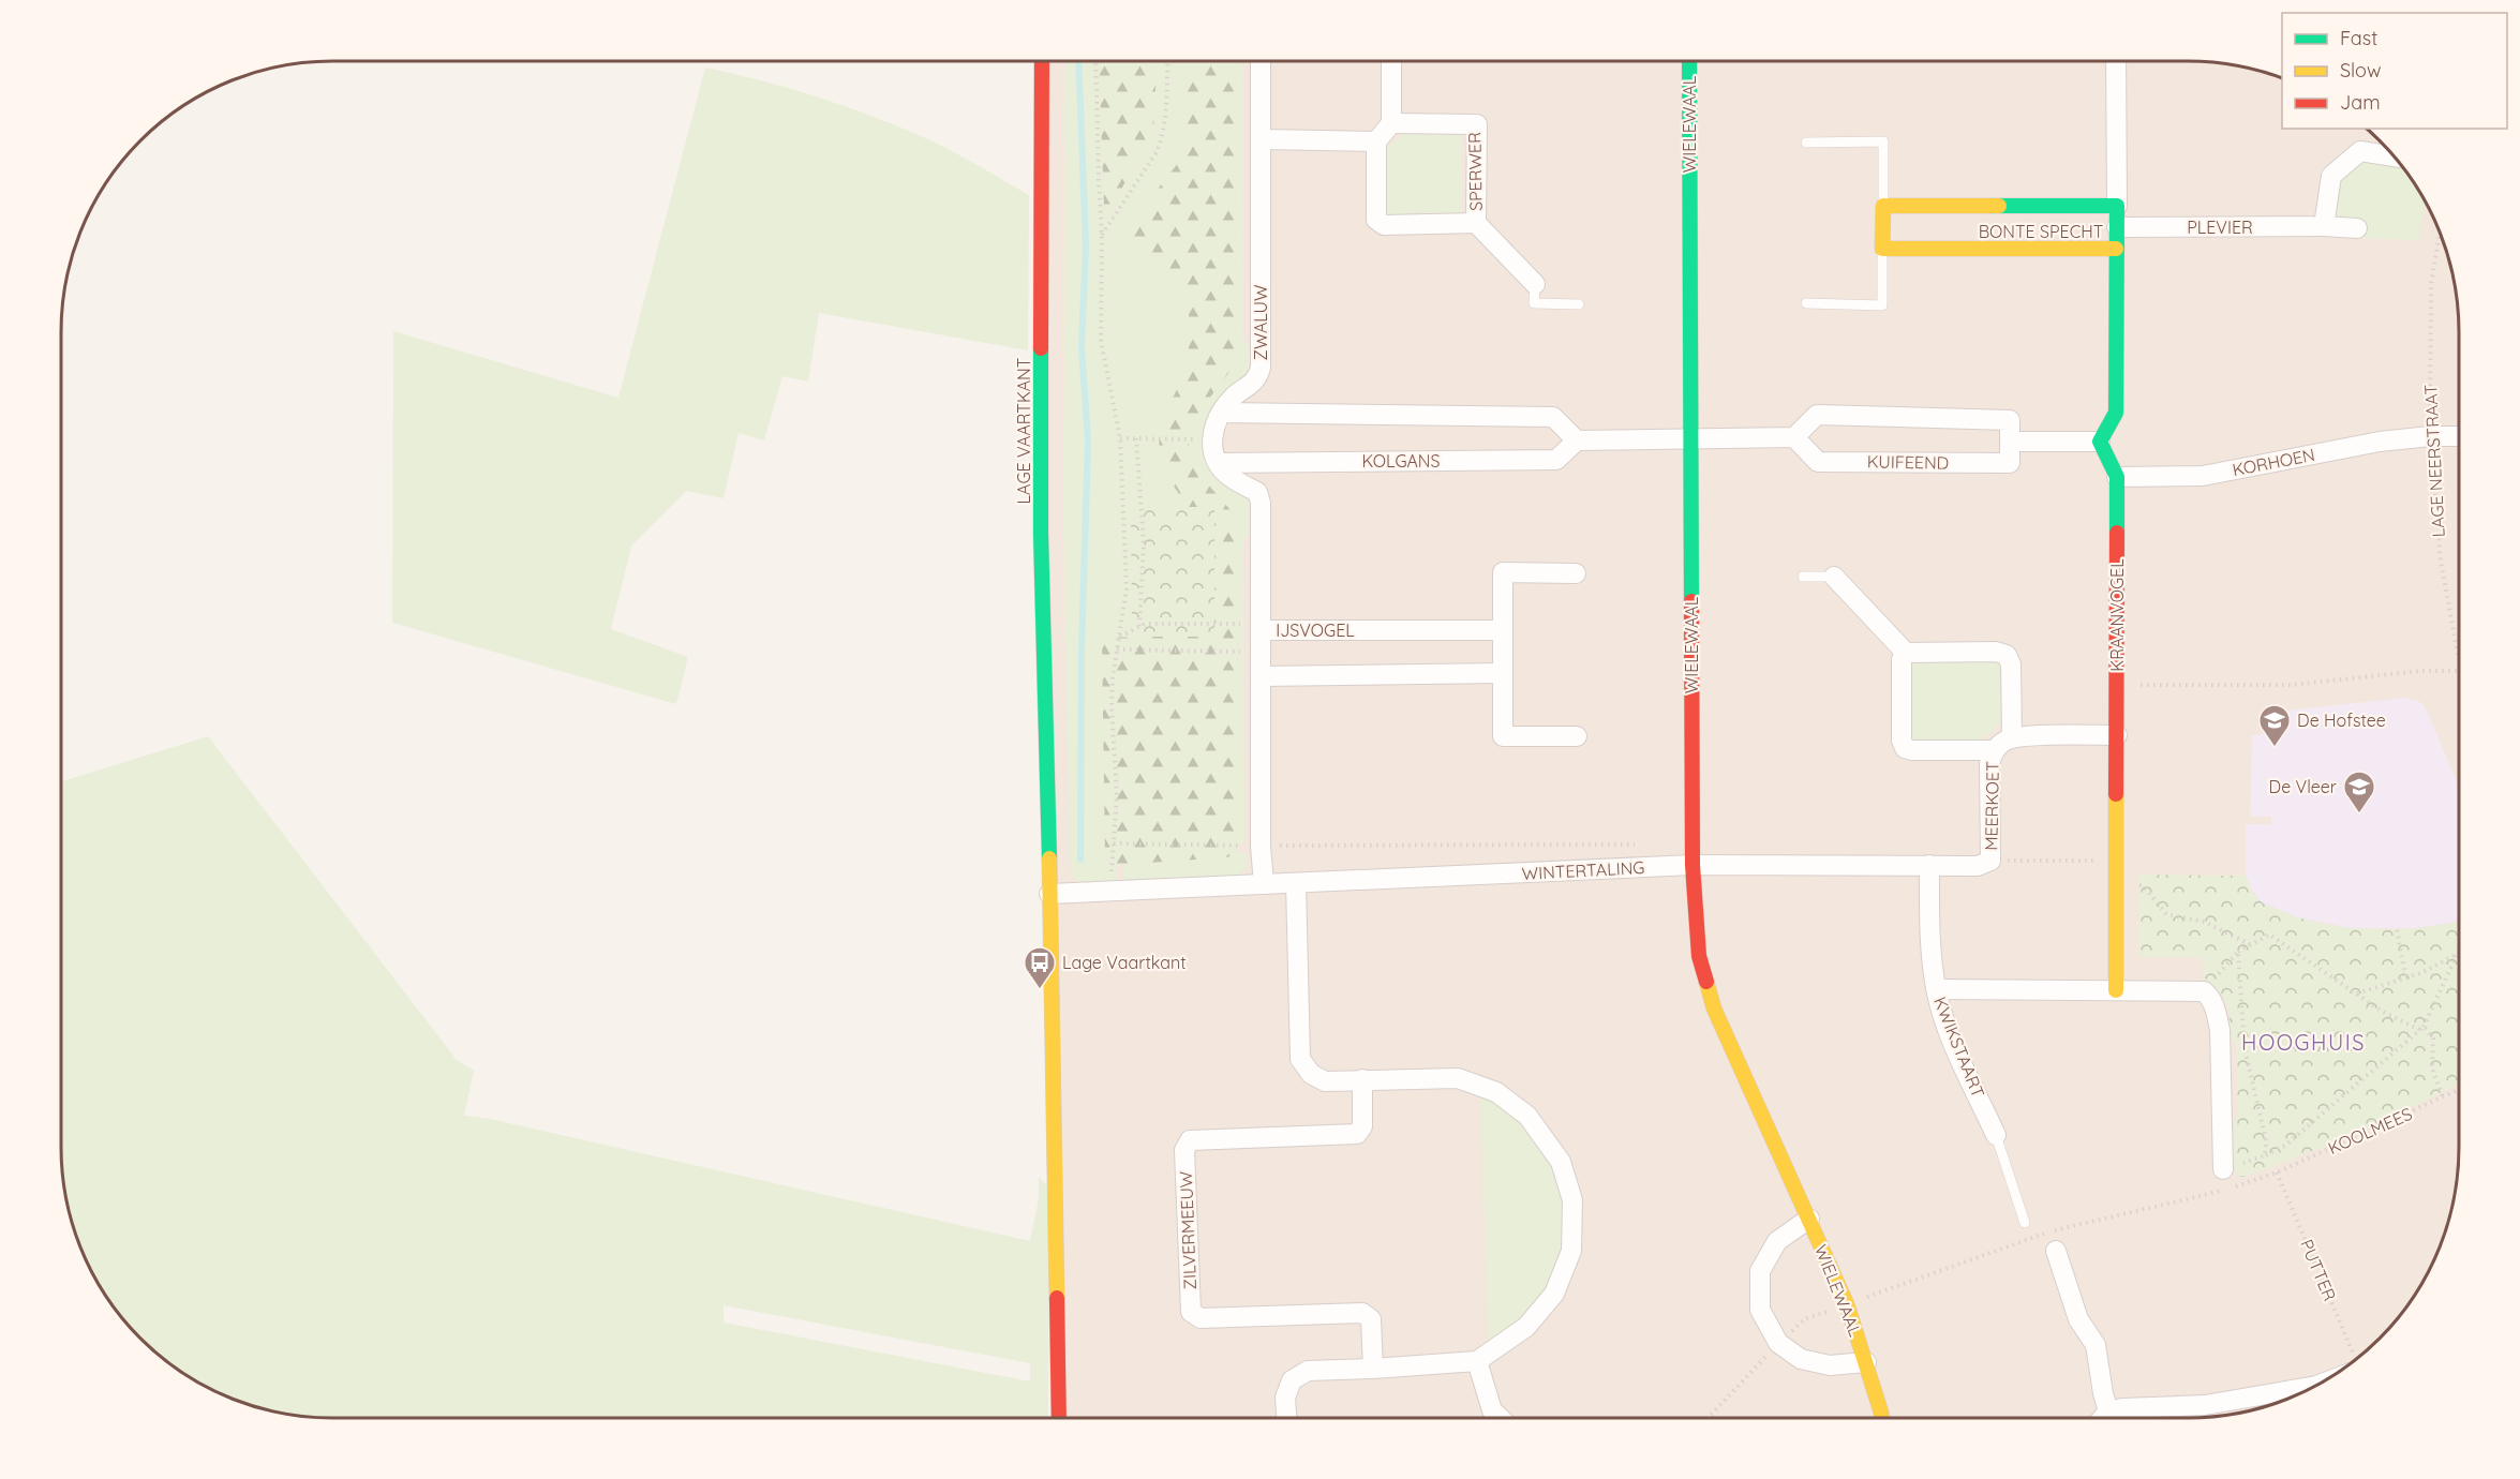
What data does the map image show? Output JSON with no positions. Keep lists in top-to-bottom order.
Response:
{
  "streets": {
    "street": [
      "WIELEWAAL",
      "SPERWER",
      "PLEVIER",
      "BONTE SPECHT",
      "ZWALUW",
      "LAGE VAARTKANT",
      "KOLGANS",
      "KUIFEEND",
      "KORHOEN",
      "KRAANVOGEL",
      "IJSVOGEL",
      "MEERKOET",
      "WINTERTALING",
      "KWIKSTAART",
      "ZILVERMEEUW"
    ],
    "path": ["LAGE NEERSTRAAT", "KOOLMEES", "PUTTER"]
  },
  "crossings": [
    ["WIELEWAAL", "WINTERTALING"],
    ["PLEVIER", "BONTE SPECHT"],
    ["LAGE VAARTKANT", "WINTERTALING"],
    ["LAGE NEERSTRAAT", "KORHOEN"],
    ["KORHOEN", "KRAANVOGEL"],
    ["KRAANVOGEL", "MEERKOET"],
    ["MEERKOET", "WINTERTALING"],
    ["WINTERTALING", "KWIKSTAART"],
    ["KOOLMEES", "PUTTER"]
  ],
  "districts": ["HOOGHUIS"],
  "places": {
    "school or university": ["De Hofstee", "De Vleer"],
    "bus stop": ["Lage Vaartkant"]
  },
  "legend": ["Fast", "Slow", "Jam"]
}
